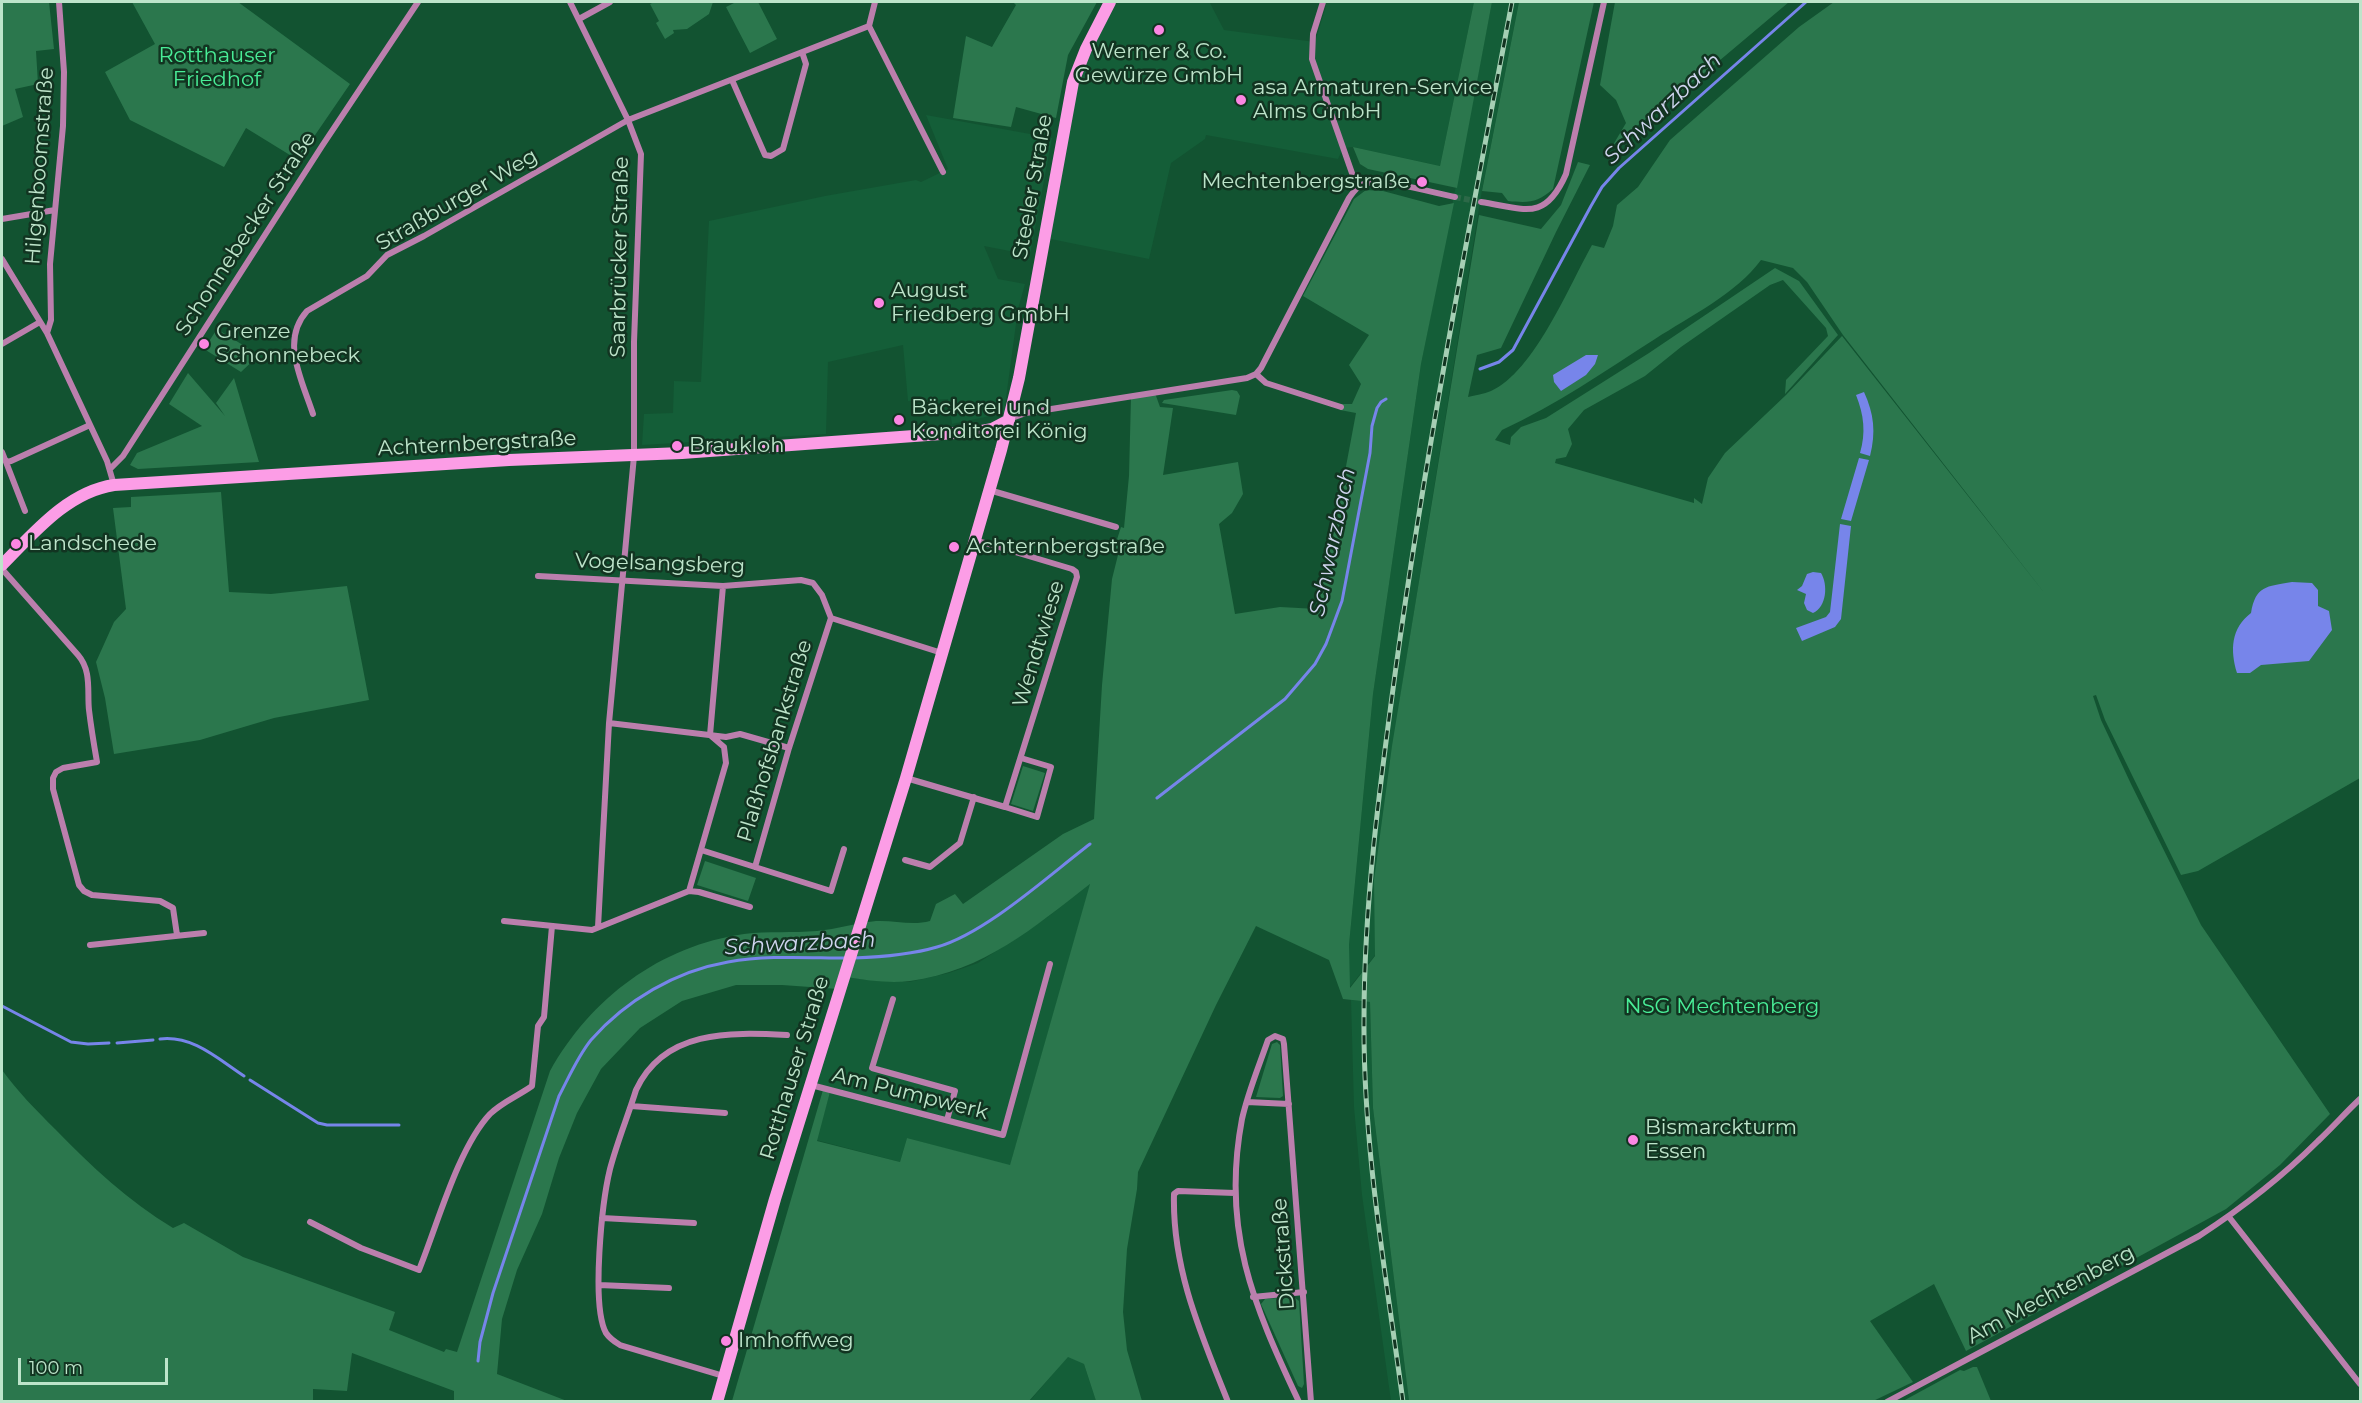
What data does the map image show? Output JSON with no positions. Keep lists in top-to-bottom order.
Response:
{
  "streets": {
    "main road": ["Steeler Straße", "Achternbergstraße", "Rotthauser Straße"],
    "street": [
      "Hilgenboomstraße",
      "Straßburger Weg",
      "Schonnebecker Straße",
      "Saarbrücker Straße",
      "Vogelsangsberg",
      "Wendtwiese",
      "Plaßhofsbankstraße",
      "Am Pumpwerk",
      "Dickstraße",
      "Am Mechtenberg"
    ]
  },
  "crossings": [
    ["Steeler Straße", "Achternbergstraße"],
    ["Steeler Straße", "Wendtwiese"],
    ["Steeler Straße", "Rotthauser Straße"],
    ["Straßburger Weg", "Saarbrücker Straße"],
    ["Saarbrücker Straße", "Achternbergstraße"],
    ["Vogelsangsberg", "Plaßhofsbankstraße"],
    ["Wendtwiese", "Rotthauser Straße"],
    ["Plaßhofsbankstraße", "Rotthauser Straße"],
    ["Rotthauser Straße", "Am Pumpwerk"]
  ],
  "water": ["Schwarzbach"],
  "parks": ["Rotthauser Friedhof", "NSG Mechtenberg"],
  "places": [
    "Werner & Co. Gewürze GmbH",
    "asa Armaturen-Service Alms GmbH",
    "Mechtenbergstraße",
    "August Friedberg GmbH",
    "Grenze Schonnebeck",
    "Bäckerei und Konditorei König",
    "Braukloh",
    "Landschede",
    "Achternbergstraße",
    "Bismarckturm Essen",
    "Imhoffweg"
  ],
  "scale_bar": "100 m"
}
